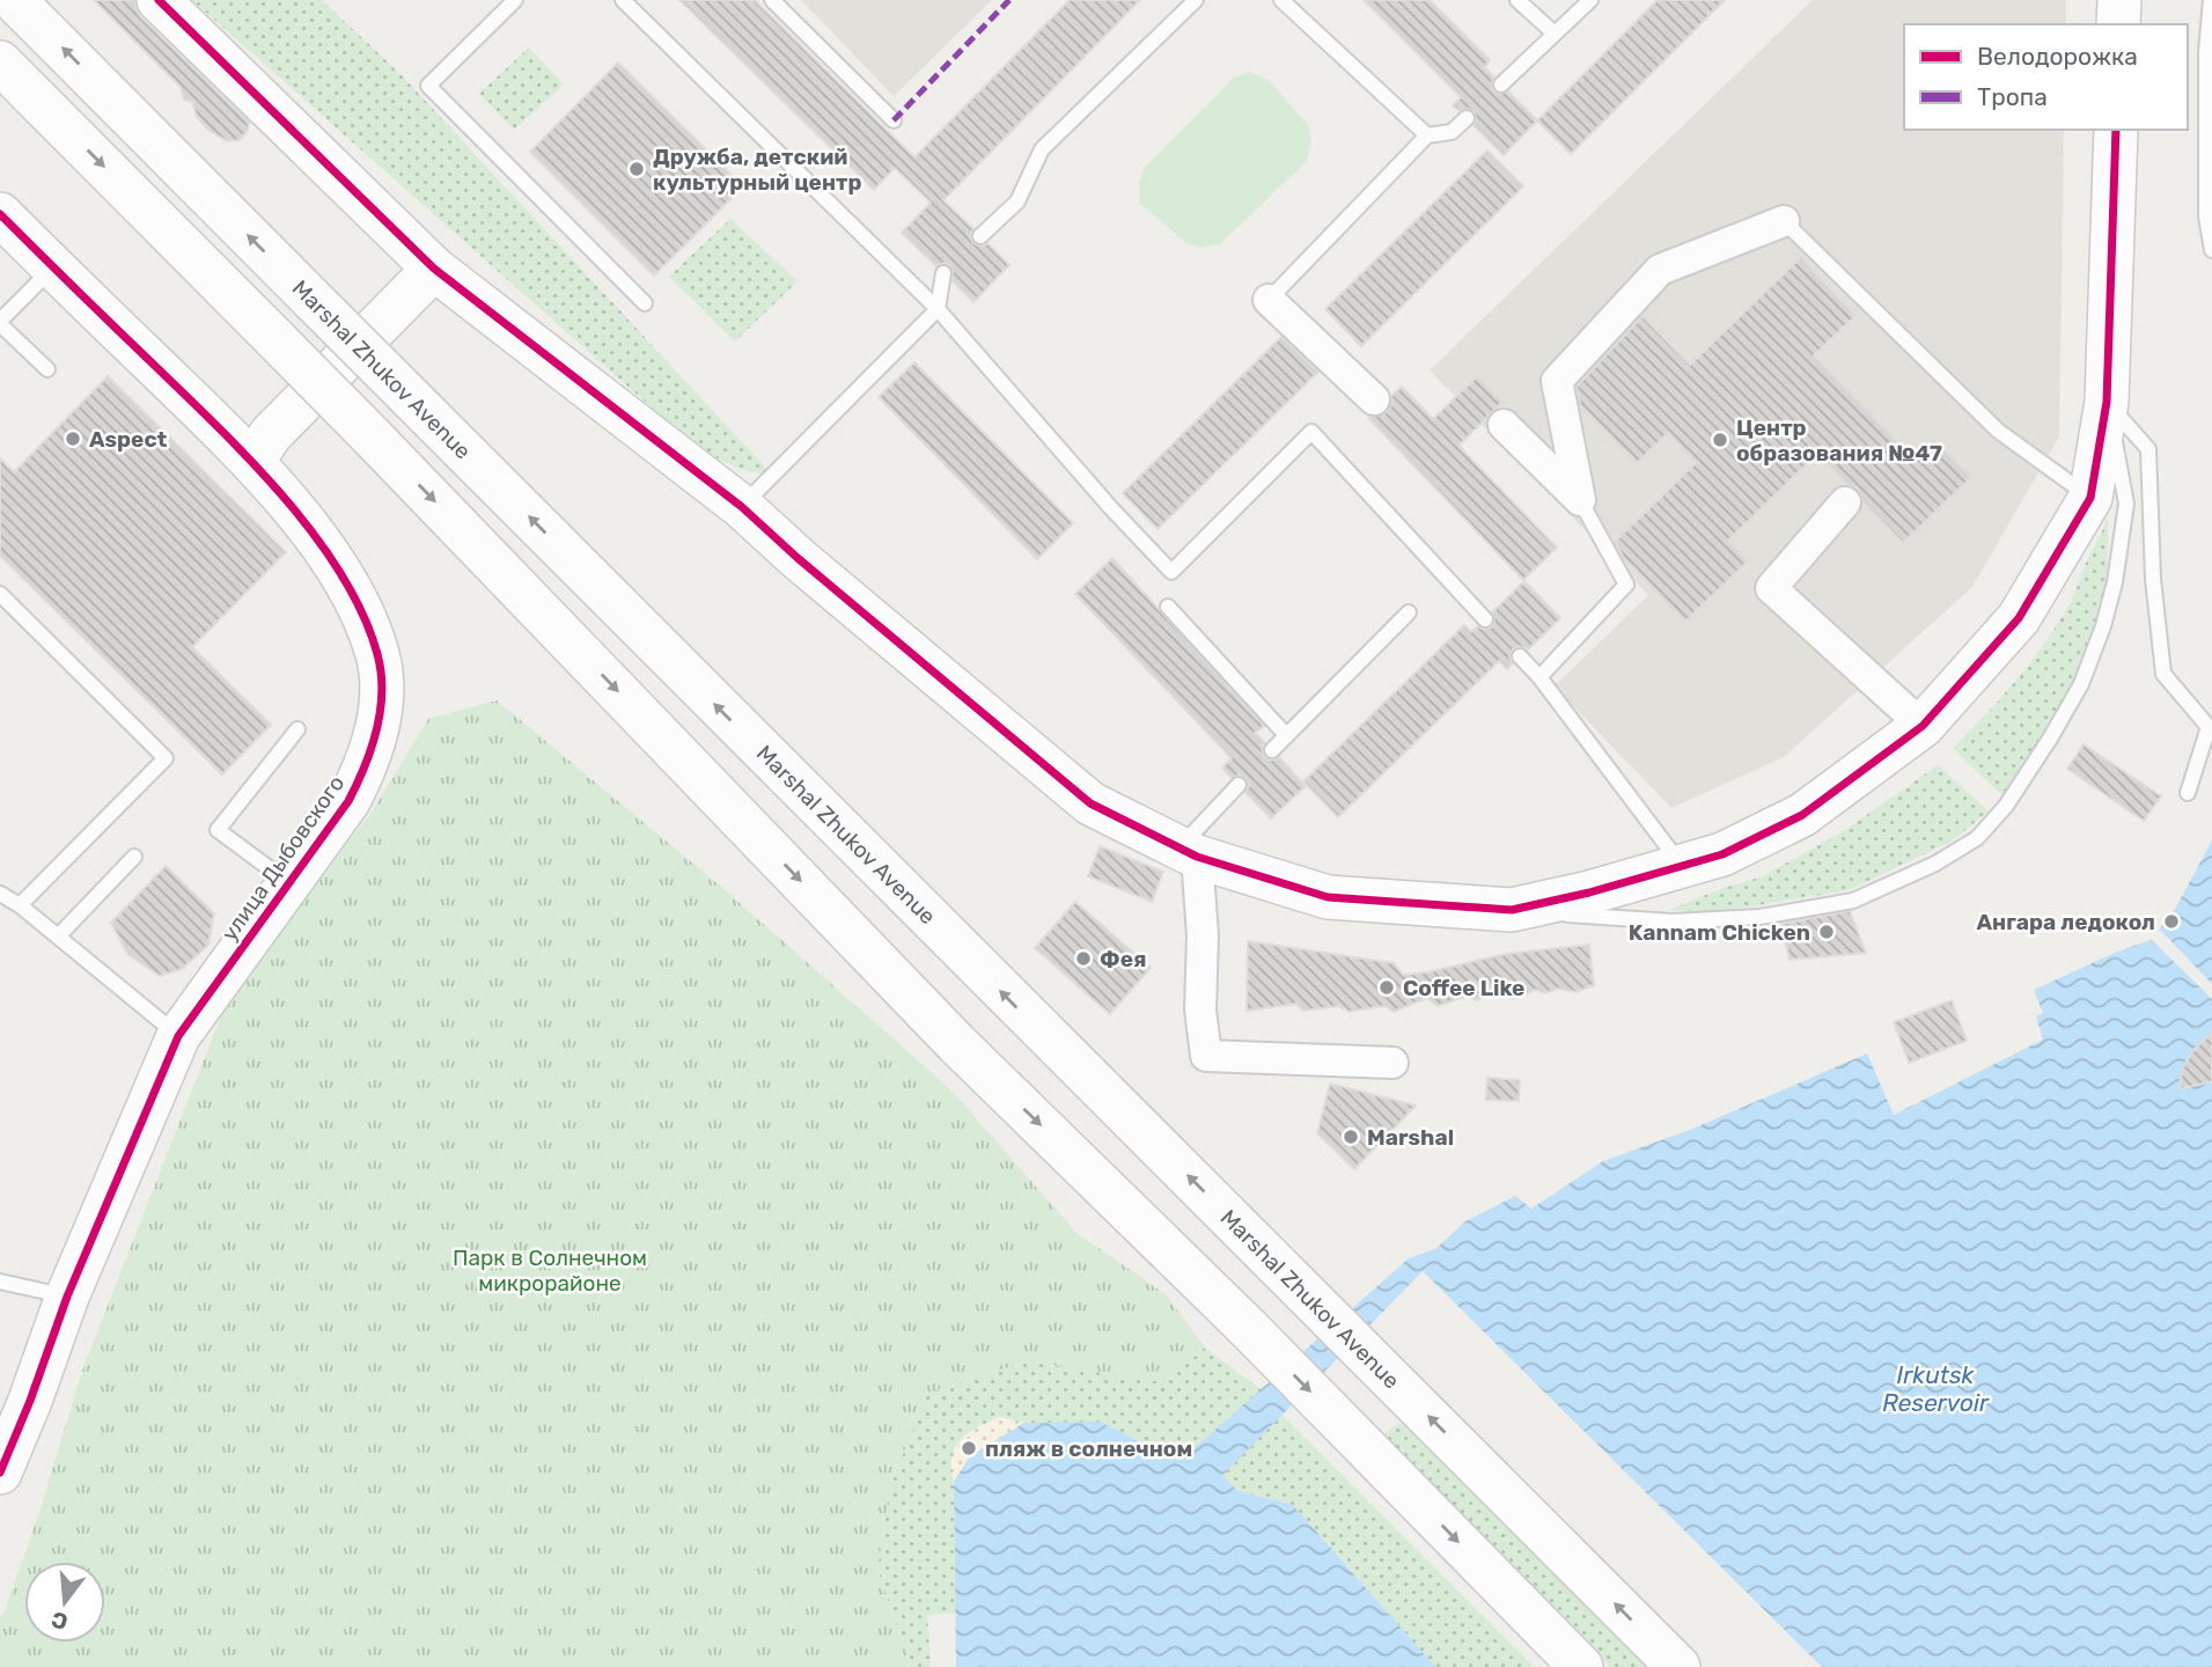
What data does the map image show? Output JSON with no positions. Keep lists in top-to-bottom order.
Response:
{
  "streets": {
    "main road": ["Marshal Zhukov Avenue", "улица Дыбовского"]
  },
  "water": ["Irkutsk Reservoir"],
  "parks": ["Парк в Солнечном микрорайоне"],
  "places": [
    "Дружба, детский культурный центр",
    "Aspect",
    "Центр образования №47",
    "Ангара ледокол",
    "Kannam Chicken",
    "Фея",
    "Coffee Like",
    "Marshal",
    "пляж в солнечном"
  ],
  "legend": ["Велодорожка", "Тропа"],
  "north": "bottom"
}
